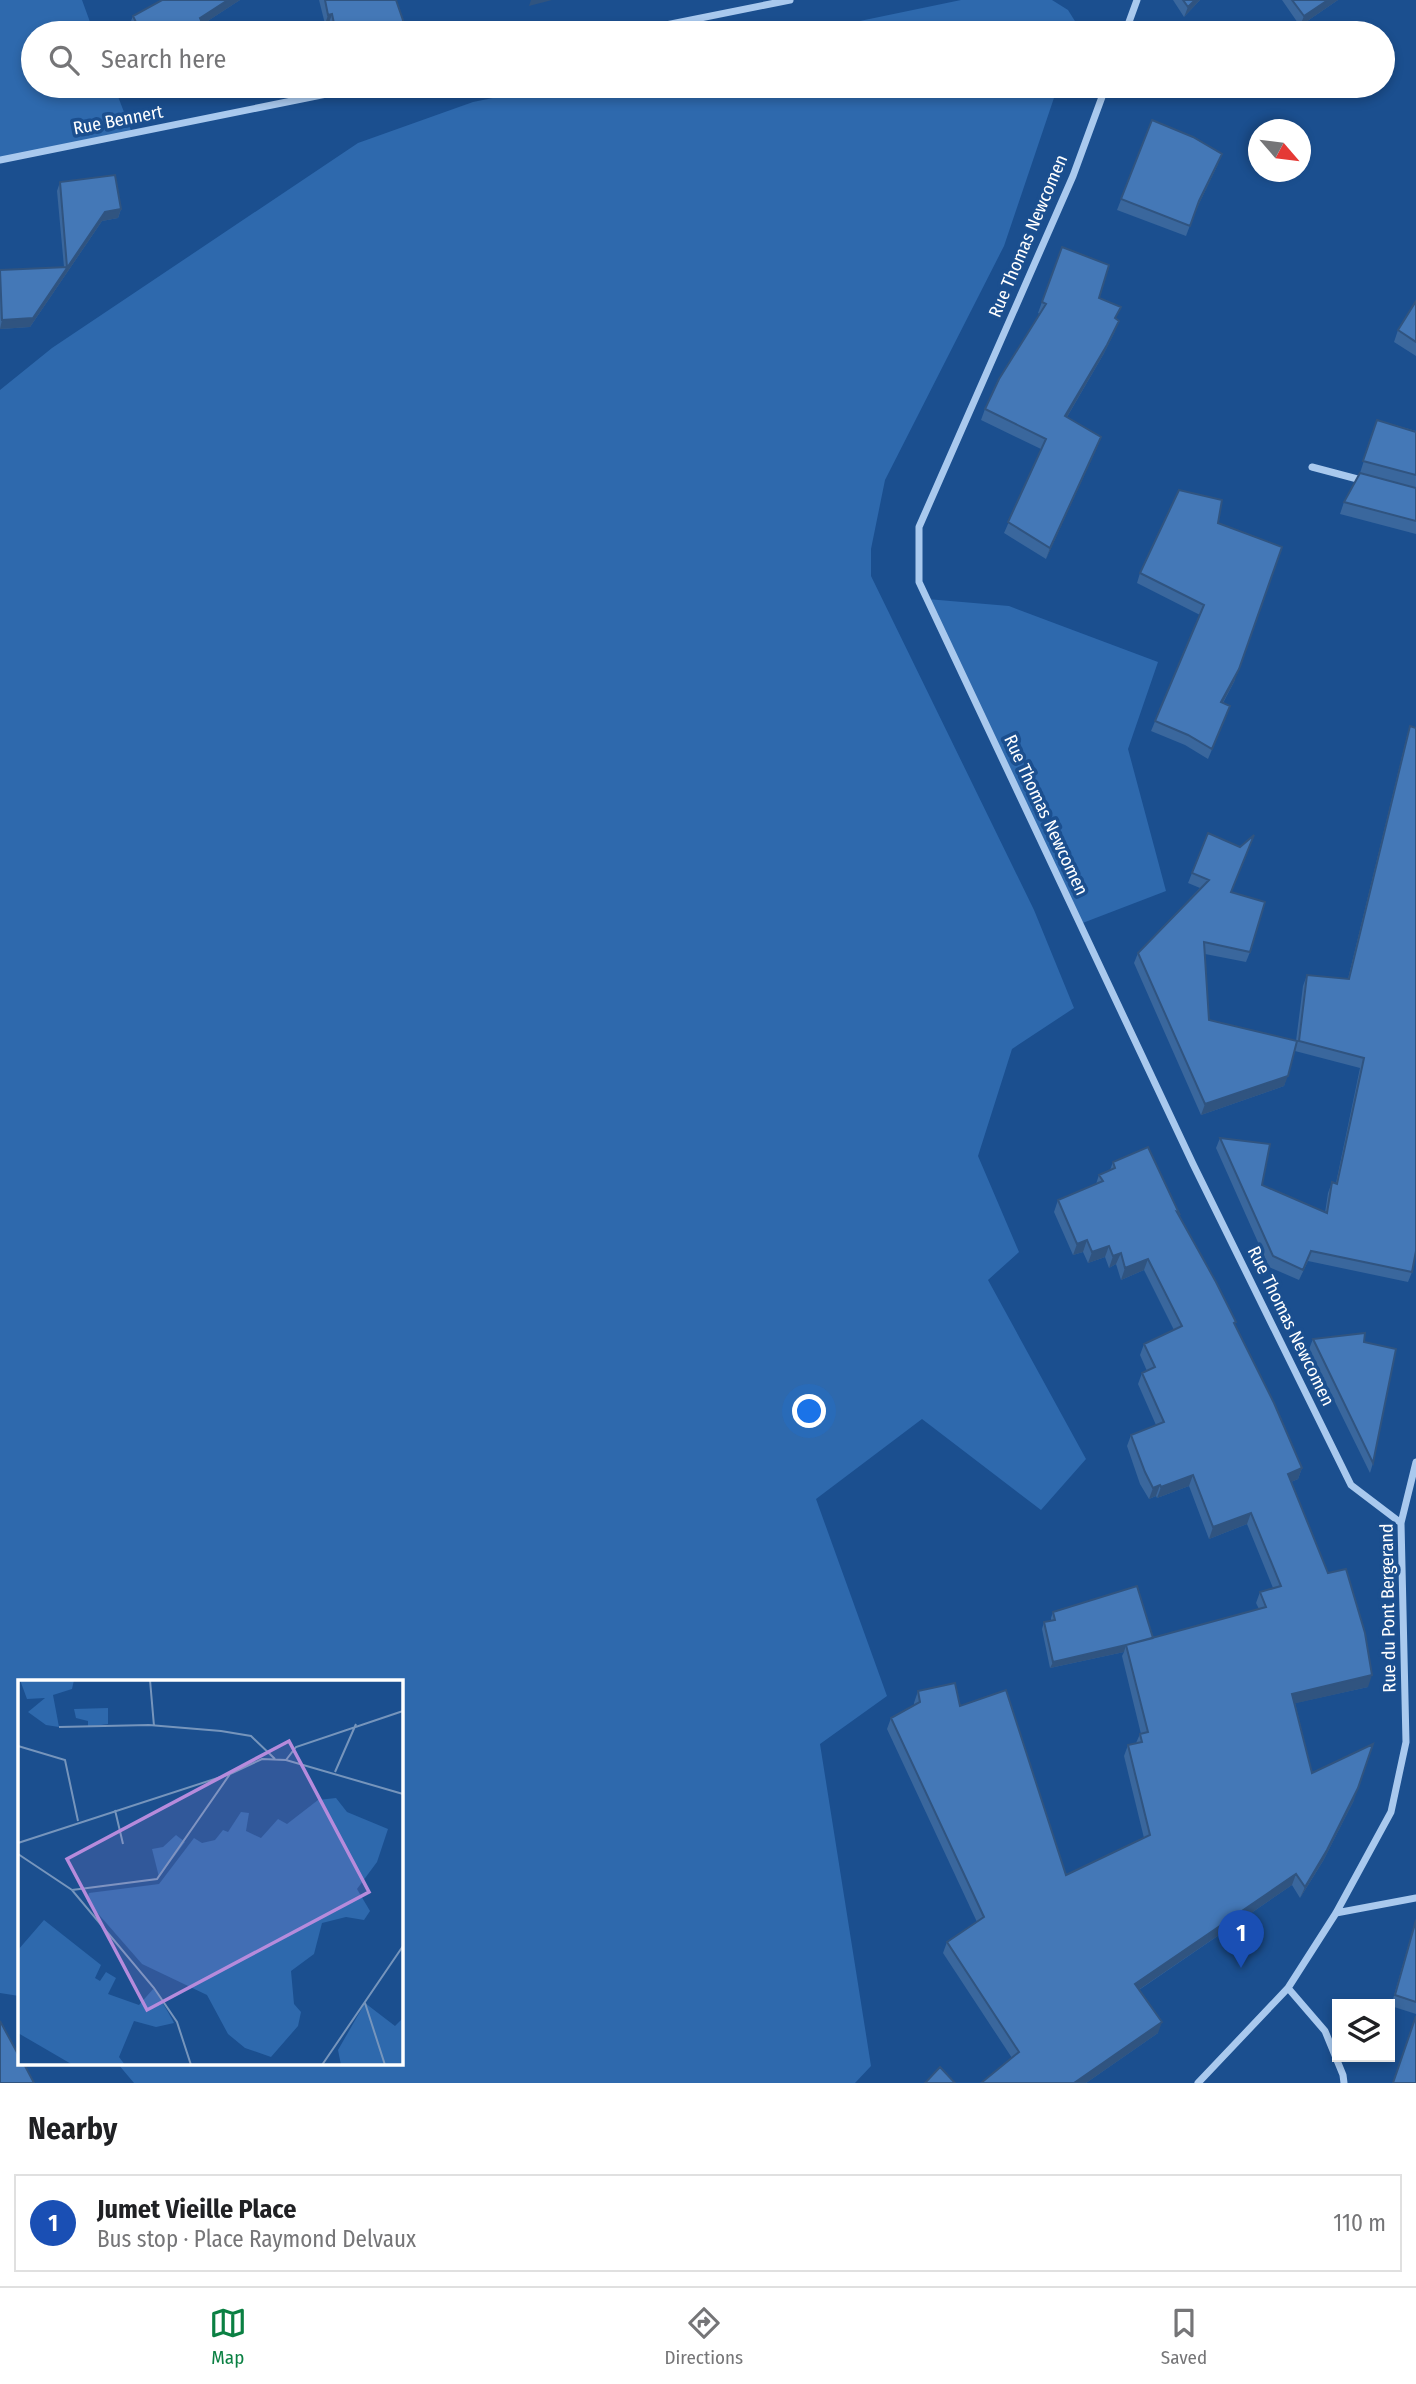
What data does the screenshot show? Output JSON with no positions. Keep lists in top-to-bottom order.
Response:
{
  "streets": {
    "street": ["Rue Bennert", "Rue Thomas Newcomen", "Rue du Pont Bergerand"]
  },
  "crossings": [
    ["Rue Thomas Newcomen", "Rue du Pont Bergerand"]
  ],
  "north": "bottom right",
  "page": {
    "search": "Search here",
    "pins": "1",
    "heading": "Nearby",
    "list": [
      {
        "mark": "1",
        "name": "Jumet Vieille Place",
        "note": "Bus stop · Place Raymond Delvaux",
        "value": "110 m"
      }
    ],
    "nav": ["Map", "Directions", "Saved"]
  }
}
